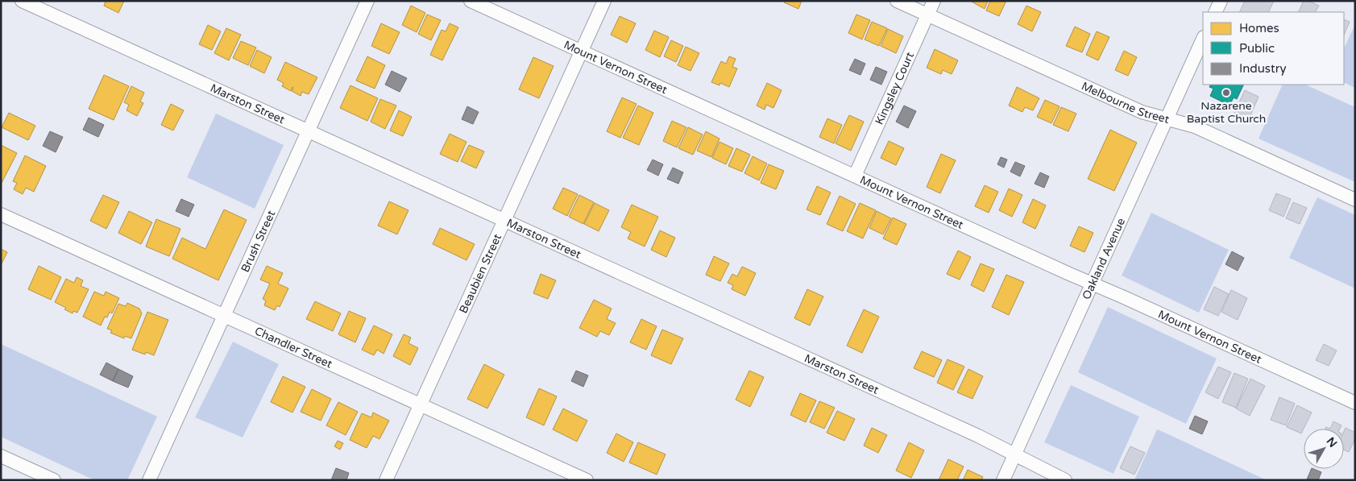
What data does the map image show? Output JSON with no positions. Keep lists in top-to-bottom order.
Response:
{
  "streets": {
    "street": [
      "Mount Vernon Street",
      "Kingsley Court",
      "Melbourne Street",
      "Marston Street",
      "Brush Street",
      "Oakland Avenue",
      "Beaubien Street",
      "Chandler Street"
    ]
  },
  "crossings": [
    ["Mount Vernon Street", "Kingsley Court"],
    ["Mount Vernon Street", "Oakland Avenue"],
    ["Mount Vernon Street", "Beaubien Street"],
    ["Kingsley Court", "Melbourne Street"],
    ["Melbourne Street", "Oakland Avenue"],
    ["Marston Street", "Brush Street"],
    ["Marston Street", "Oakland Avenue"],
    ["Marston Street", "Beaubien Street"],
    ["Brush Street", "Chandler Street"],
    ["Beaubien Street", "Chandler Street"]
  ],
  "places": ["Nazarene Baptist Church"],
  "legend": ["Homes", "Public", "Industry"],
  "north": "top right"
}
